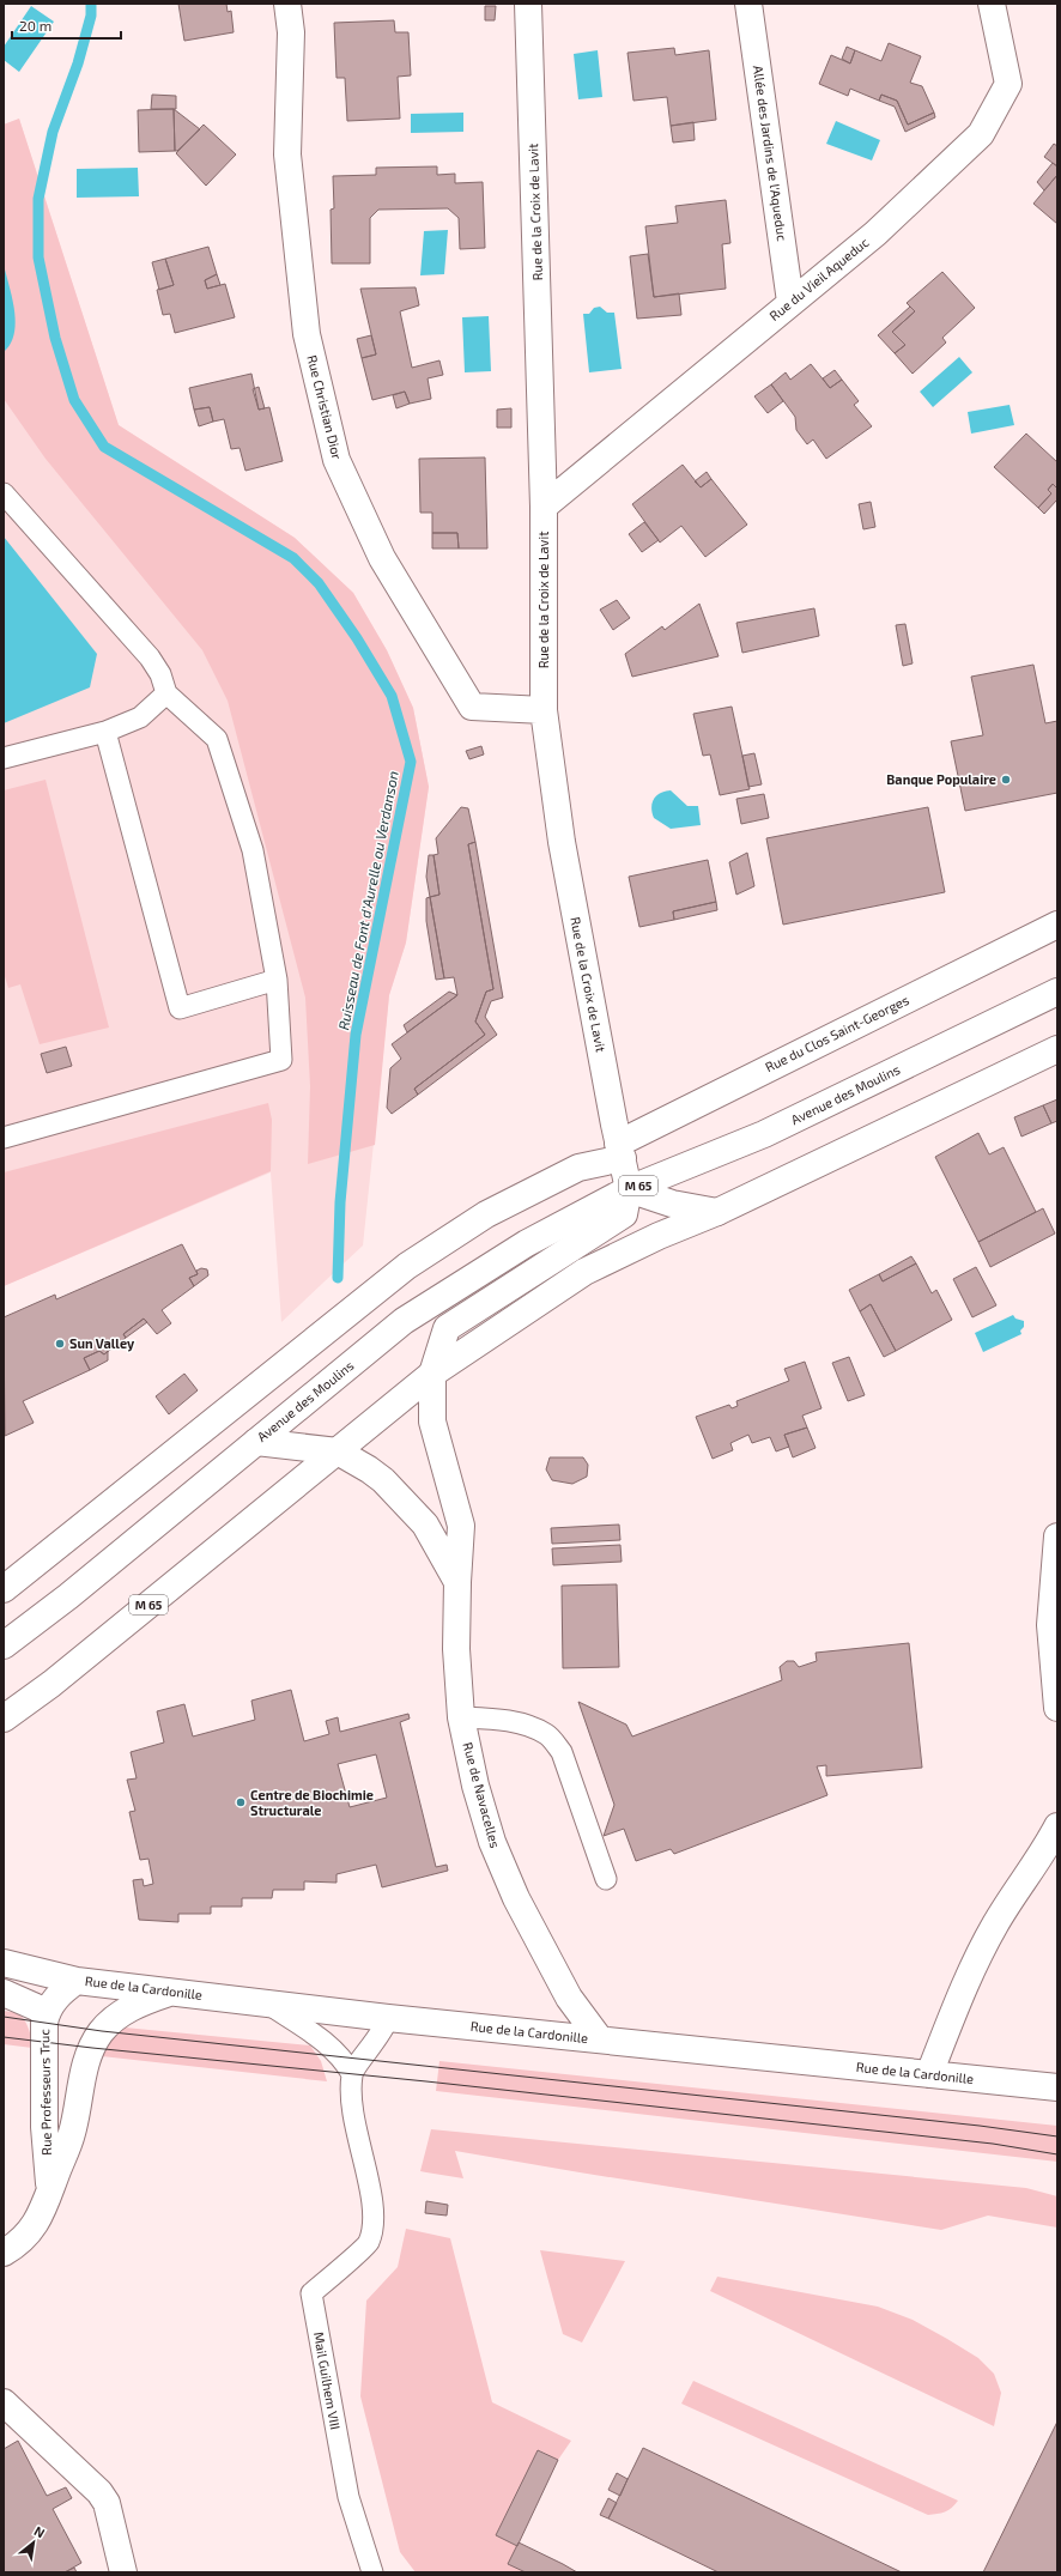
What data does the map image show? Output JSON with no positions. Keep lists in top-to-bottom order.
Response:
{
  "streets": {
    "street": [
      "Allée des Jardins de l'Aqueduc",
      "Rue de la Croix de Lavit",
      "Rue du Vieil Aqueduc",
      "Rue Christian Dior",
      "Rue du Clos Saint-Georges",
      "Avenue des Moulins",
      "M 65",
      "Rue de Navacelles",
      "Rue de la Cardonille",
      "Rue Professeurs Truc"
    ],
    "lane": ["Mail Guilhem VIII"]
  },
  "crossings": [
    ["Allée des Jardins de l'Aqueduc", "Rue du Vieil Aqueduc"],
    ["Rue de la Croix de Lavit", "Rue du Vieil Aqueduc"],
    ["Rue de la Croix de Lavit", "Rue Christian Dior"],
    ["Rue de la Croix de Lavit", "Rue du Clos Saint-Georges"],
    ["Rue de la Croix de Lavit", "Avenue des Moulins"],
    ["Avenue des Moulins", "Rue de Navacelles"],
    ["M 65", "Rue de Navacelles"],
    ["Rue de Navacelles", "Rue de la Cardonille"],
    ["Rue de la Cardonille", "Rue Professeurs Truc"]
  ],
  "water": ["Ruisseau de Font d'Aurelle ou Verdanson"],
  "places": ["Banque Populaire", "Sun Valley", "Centre de Biochimie Structurale"],
  "scale_bar": "20 m",
  "north": "top right"
}
